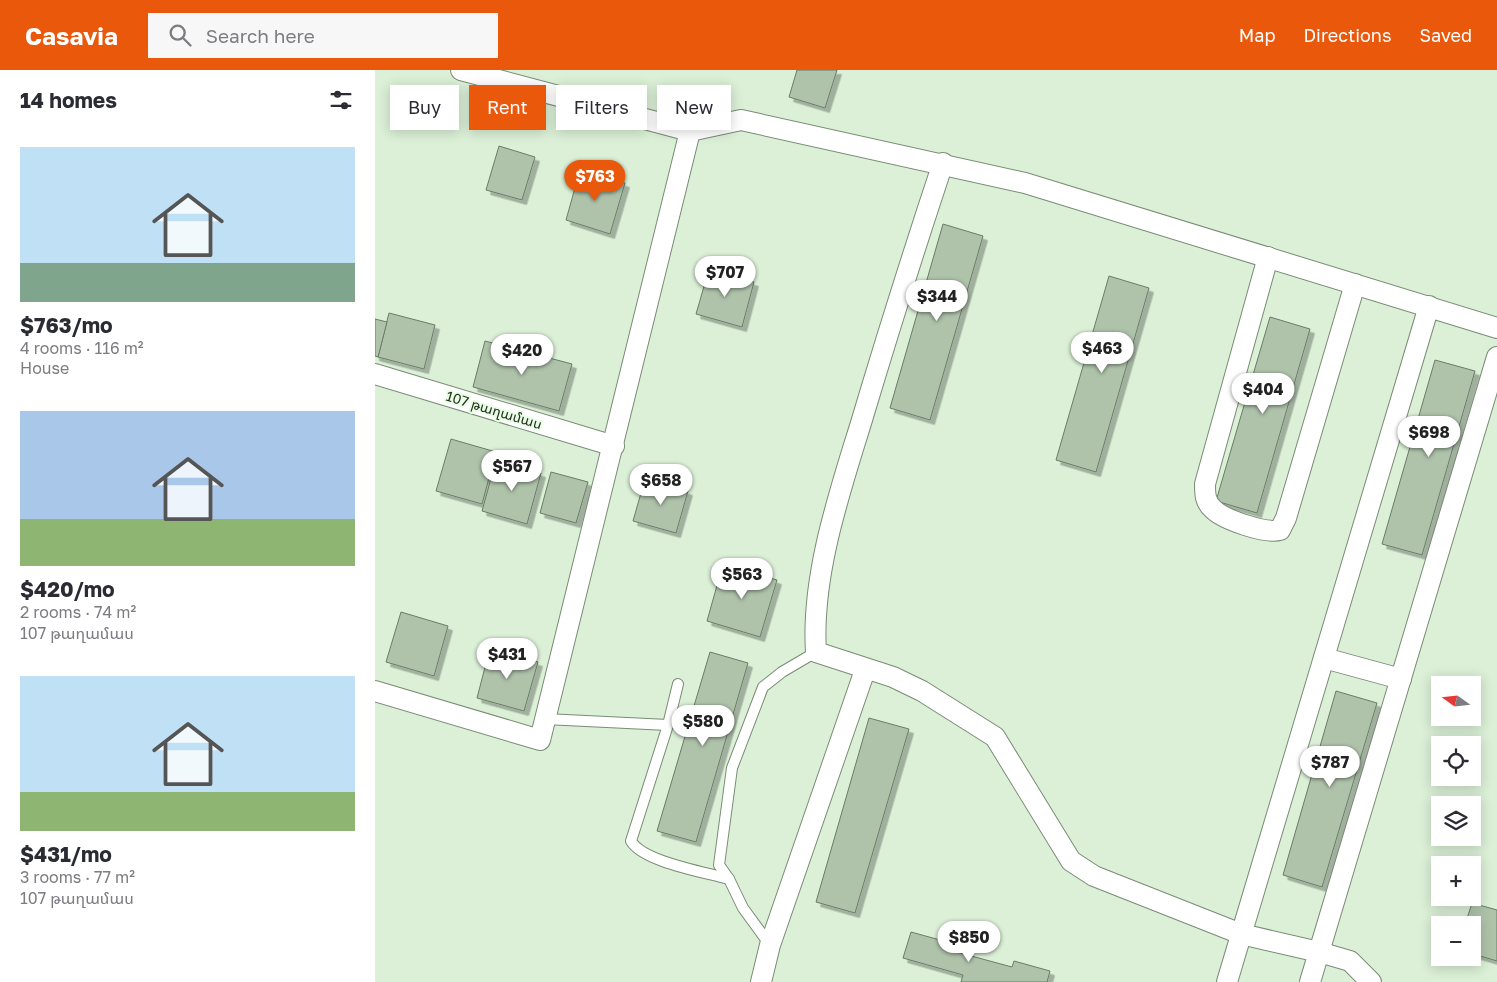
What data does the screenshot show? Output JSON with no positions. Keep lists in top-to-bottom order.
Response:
{
  "streets": {
    "street": ["107 թաղամաս"]
  },
  "north": "left",
  "page": {
    "header": "Casavia",
    "search": "Search here",
    "nav": ["Map", "Directions", "Saved"],
    "heading": "14 homes",
    "chip": [
      "Buy",
      "Rent",
      "Filters",
      "New"
    ],
    "list": [
      {
        "name": "$763/mo",
        "note": "4 rooms · 116 m² · House"
      },
      {
        "name": "$420/mo",
        "note": "2 rooms · 74 m² · 107 թաղամաս"
      },
      {
        "name": "$431/mo",
        "note": "3 rooms · 77 m² · 107 թաղամաս"
      }
    ],
    "price": [
      "$763",
      "$707",
      "$344",
      "$463",
      "$420",
      "$404",
      "$698",
      "$567",
      "$658",
      "$563",
      "$431",
      "$580",
      "$787",
      "$850"
    ],
    "map_buttons": ["+", "−"]
  }
}
